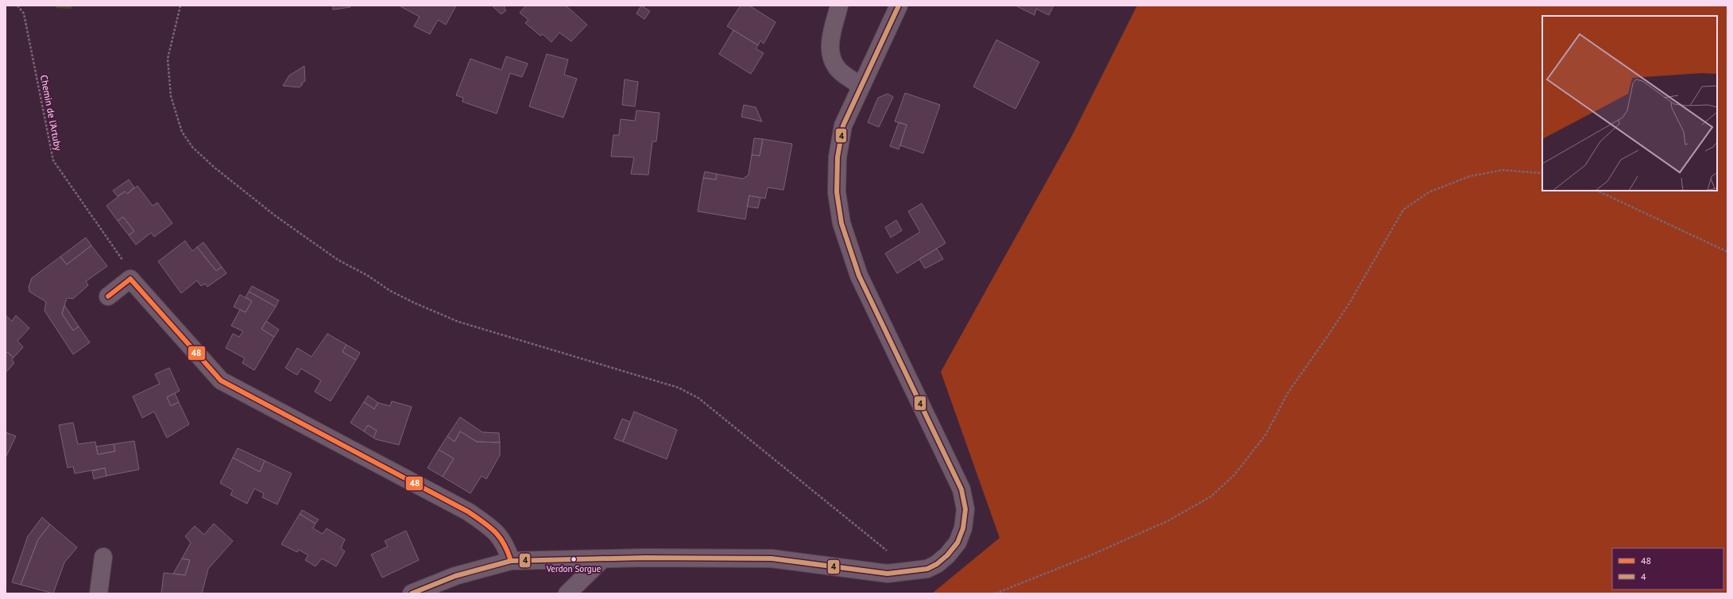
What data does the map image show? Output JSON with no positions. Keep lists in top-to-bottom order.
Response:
{
  "streets": {
    "path": ["Chemin de l'Artuby"]
  },
  "places": ["Verdon Sorgue"],
  "lines": ["transit line 4", "transit line 48"],
  "legend": ["48", "4"]
}
